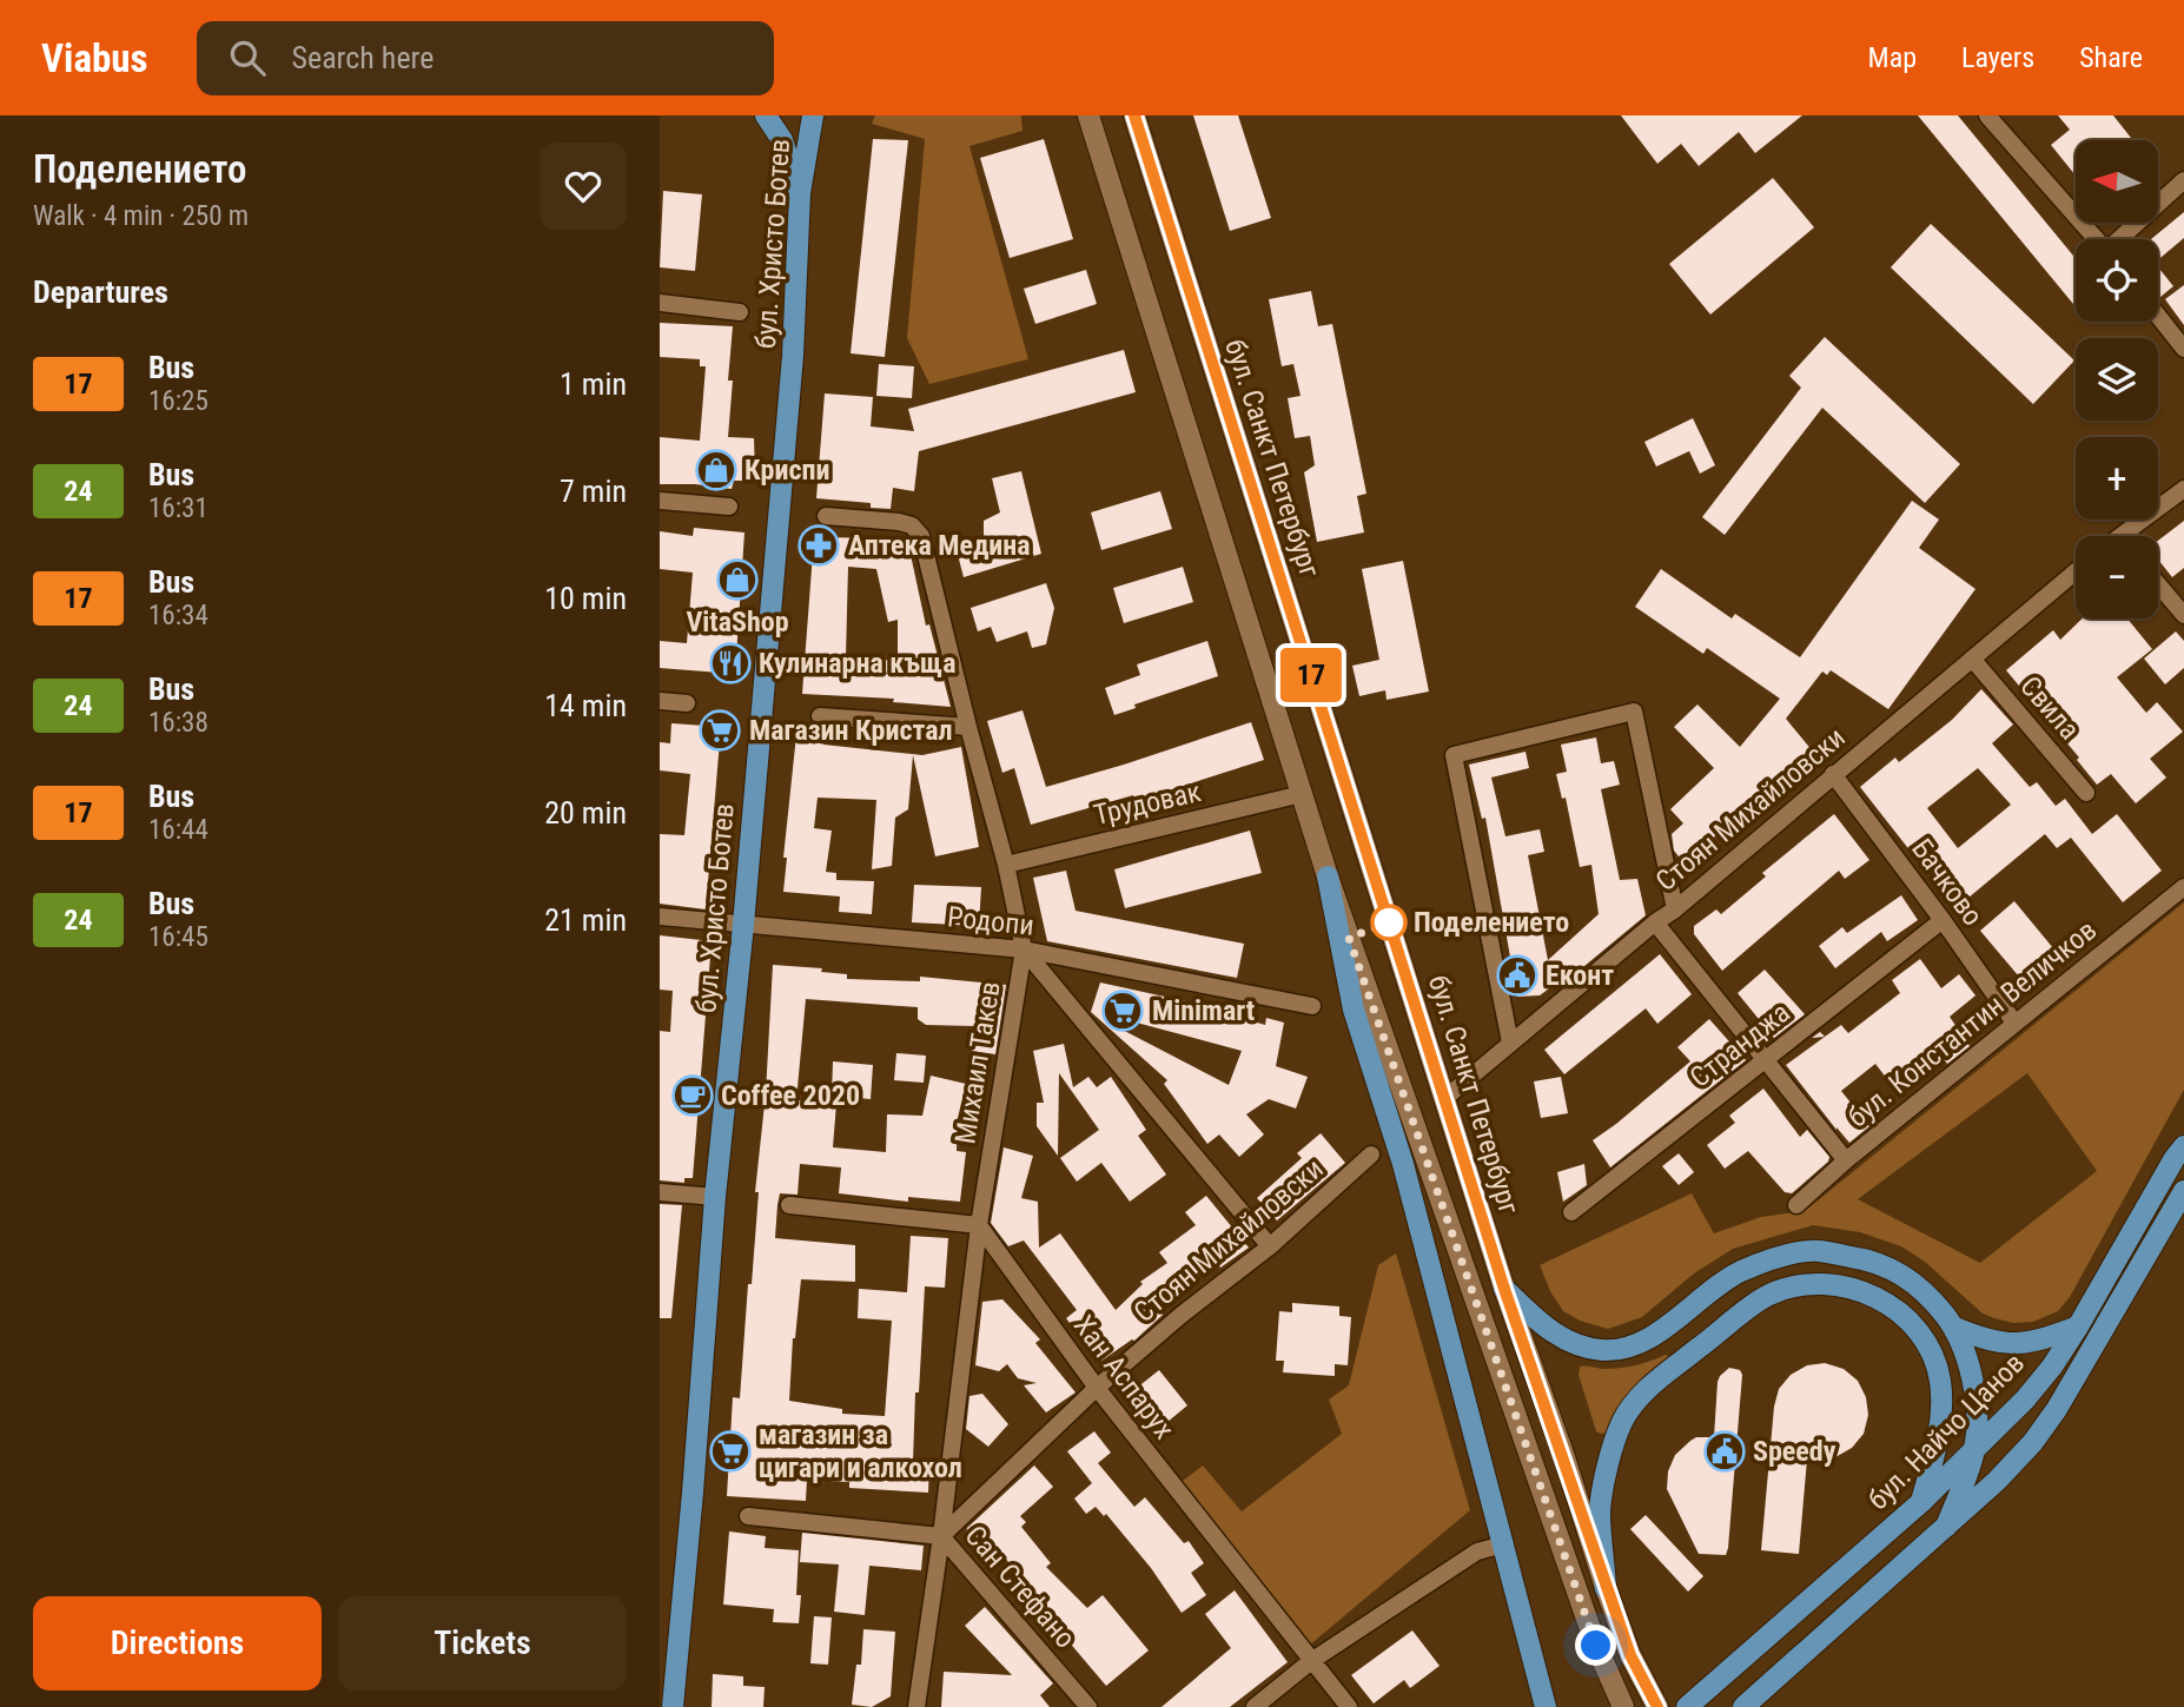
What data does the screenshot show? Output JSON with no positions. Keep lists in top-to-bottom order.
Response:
{
  "streets": {
    "main road": ["бул. Христо Ботев", "бул. Санкт Петербург", "бул. Найчо Цанов"],
    "street": [
      "Свила",
      "Трудовак",
      "Стоян Михайловски",
      "Бачково",
      "Родопи",
      "бул. Константин Величков",
      "Странджа",
      "Михаил Такев",
      "Хан Аспарух",
      "Сан Стефано"
    ]
  },
  "crossings": [
    ["бул. Христо Ботев", "Родопи"],
    ["бул. Санкт Петербург", "Стоян Михайловски"],
    ["Свила", "Стоян Михайловски"],
    ["Трудовак", "Михаил Такев"],
    ["Стоян Михайловски", "Бачково"],
    ["Стоян Михайловски", "Михаил Такев"],
    ["Стоян Михайловски", "Хан Аспарух"],
    ["Стоян Михайловски", "Сан Стефано"],
    ["Бачково", "бул. Константин Величков"],
    ["Бачково", "Странджа"],
    ["Родопи", "Михаил Такев"],
    ["Михаил Такев", "Хан Аспарух"],
    ["Михаил Такев", "Сан Стефано"]
  ],
  "places": {
    "shop": ["Криспи", "VitaShop"],
    "pharmacy": ["Аптека Медина"],
    "restaurant": ["Кулинарна къща"],
    "supermarket": ["Магазин Кристал", "Minimart", "магазин за цигари и алкохол"],
    "other": ["Поделението"],
    "public building": ["Еконт", "Speedy"],
    "cafe": ["Coffee 2020"]
  },
  "lines": ["bus line 17"],
  "north": "left",
  "page": {
    "header": "Viabus",
    "search": "Search here",
    "nav": ["Map", "Layers", "Share"],
    "heading": [
      ["Поделението", "Walk · 4 min · 250 m"],
      "Departures"
    ],
    "on_map": "17",
    "map_buttons": ["+", "−"],
    "list": [
      {
        "mark": "17",
        "name": "Bus",
        "note": "16:25",
        "value": "1 min"
      },
      {
        "mark": "24",
        "name": "Bus",
        "note": "16:31",
        "value": "7 min"
      },
      {
        "mark": "17",
        "name": "Bus",
        "note": "16:34",
        "value": "10 min"
      },
      {
        "mark": "24",
        "name": "Bus",
        "note": "16:38",
        "value": "14 min"
      },
      {
        "mark": "17",
        "name": "Bus",
        "note": "16:44",
        "value": "20 min"
      },
      {
        "mark": "24",
        "name": "Bus",
        "note": "16:45",
        "value": "21 min"
      }
    ],
    "buttons": ["Directions", "Tickets"]
  }
}
